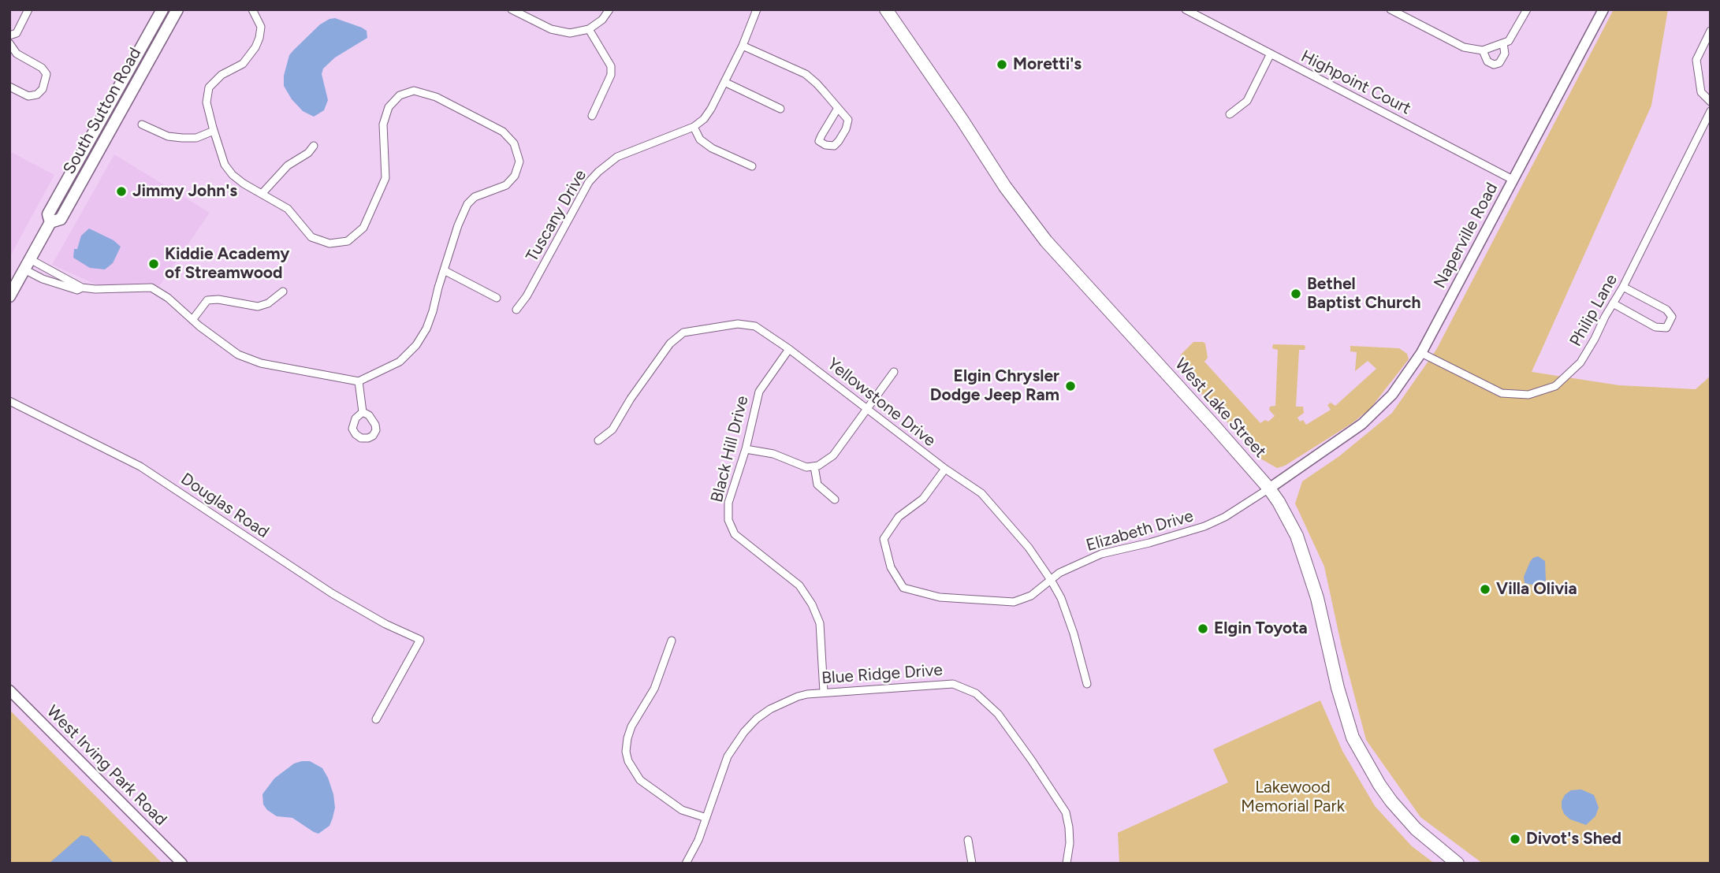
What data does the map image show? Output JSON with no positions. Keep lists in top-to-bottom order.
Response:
{
  "streets": {
    "highway": ["West Lake Street"],
    "main road": ["South Sutton Road"],
    "street": [
      "Highpoint Court",
      "Tuscany Drive",
      "Naperville Road",
      "Philip Lane",
      "Yellowstone Drive",
      "Black Hill Drive",
      "Douglas Road",
      "Elizabeth Drive",
      "Blue Ridge Drive",
      "West Irving Park Road"
    ]
  },
  "crossings": [
    ["Highpoint Court", "Naperville Road"],
    ["Naperville Road", "Philip Lane"],
    ["Naperville Road", "West Lake Street"],
    ["Naperville Road", "Elizabeth Drive"],
    ["Yellowstone Drive", "Black Hill Drive"],
    ["Yellowstone Drive", "Elizabeth Drive"],
    ["West Lake Street", "Elizabeth Drive"],
    ["Black Hill Drive", "Blue Ridge Drive"]
  ],
  "parks": ["Lakewood Memorial Park"],
  "places": [
    "Moretti's",
    "Jimmy John's",
    "Kiddie Academy of Streamwood",
    "Bethel Baptist Church",
    "Elgin Chrysler Dodge Jeep Ram",
    "Villa Olivia",
    "Elgin Toyota",
    "Divot's Shed"
  ]
}
